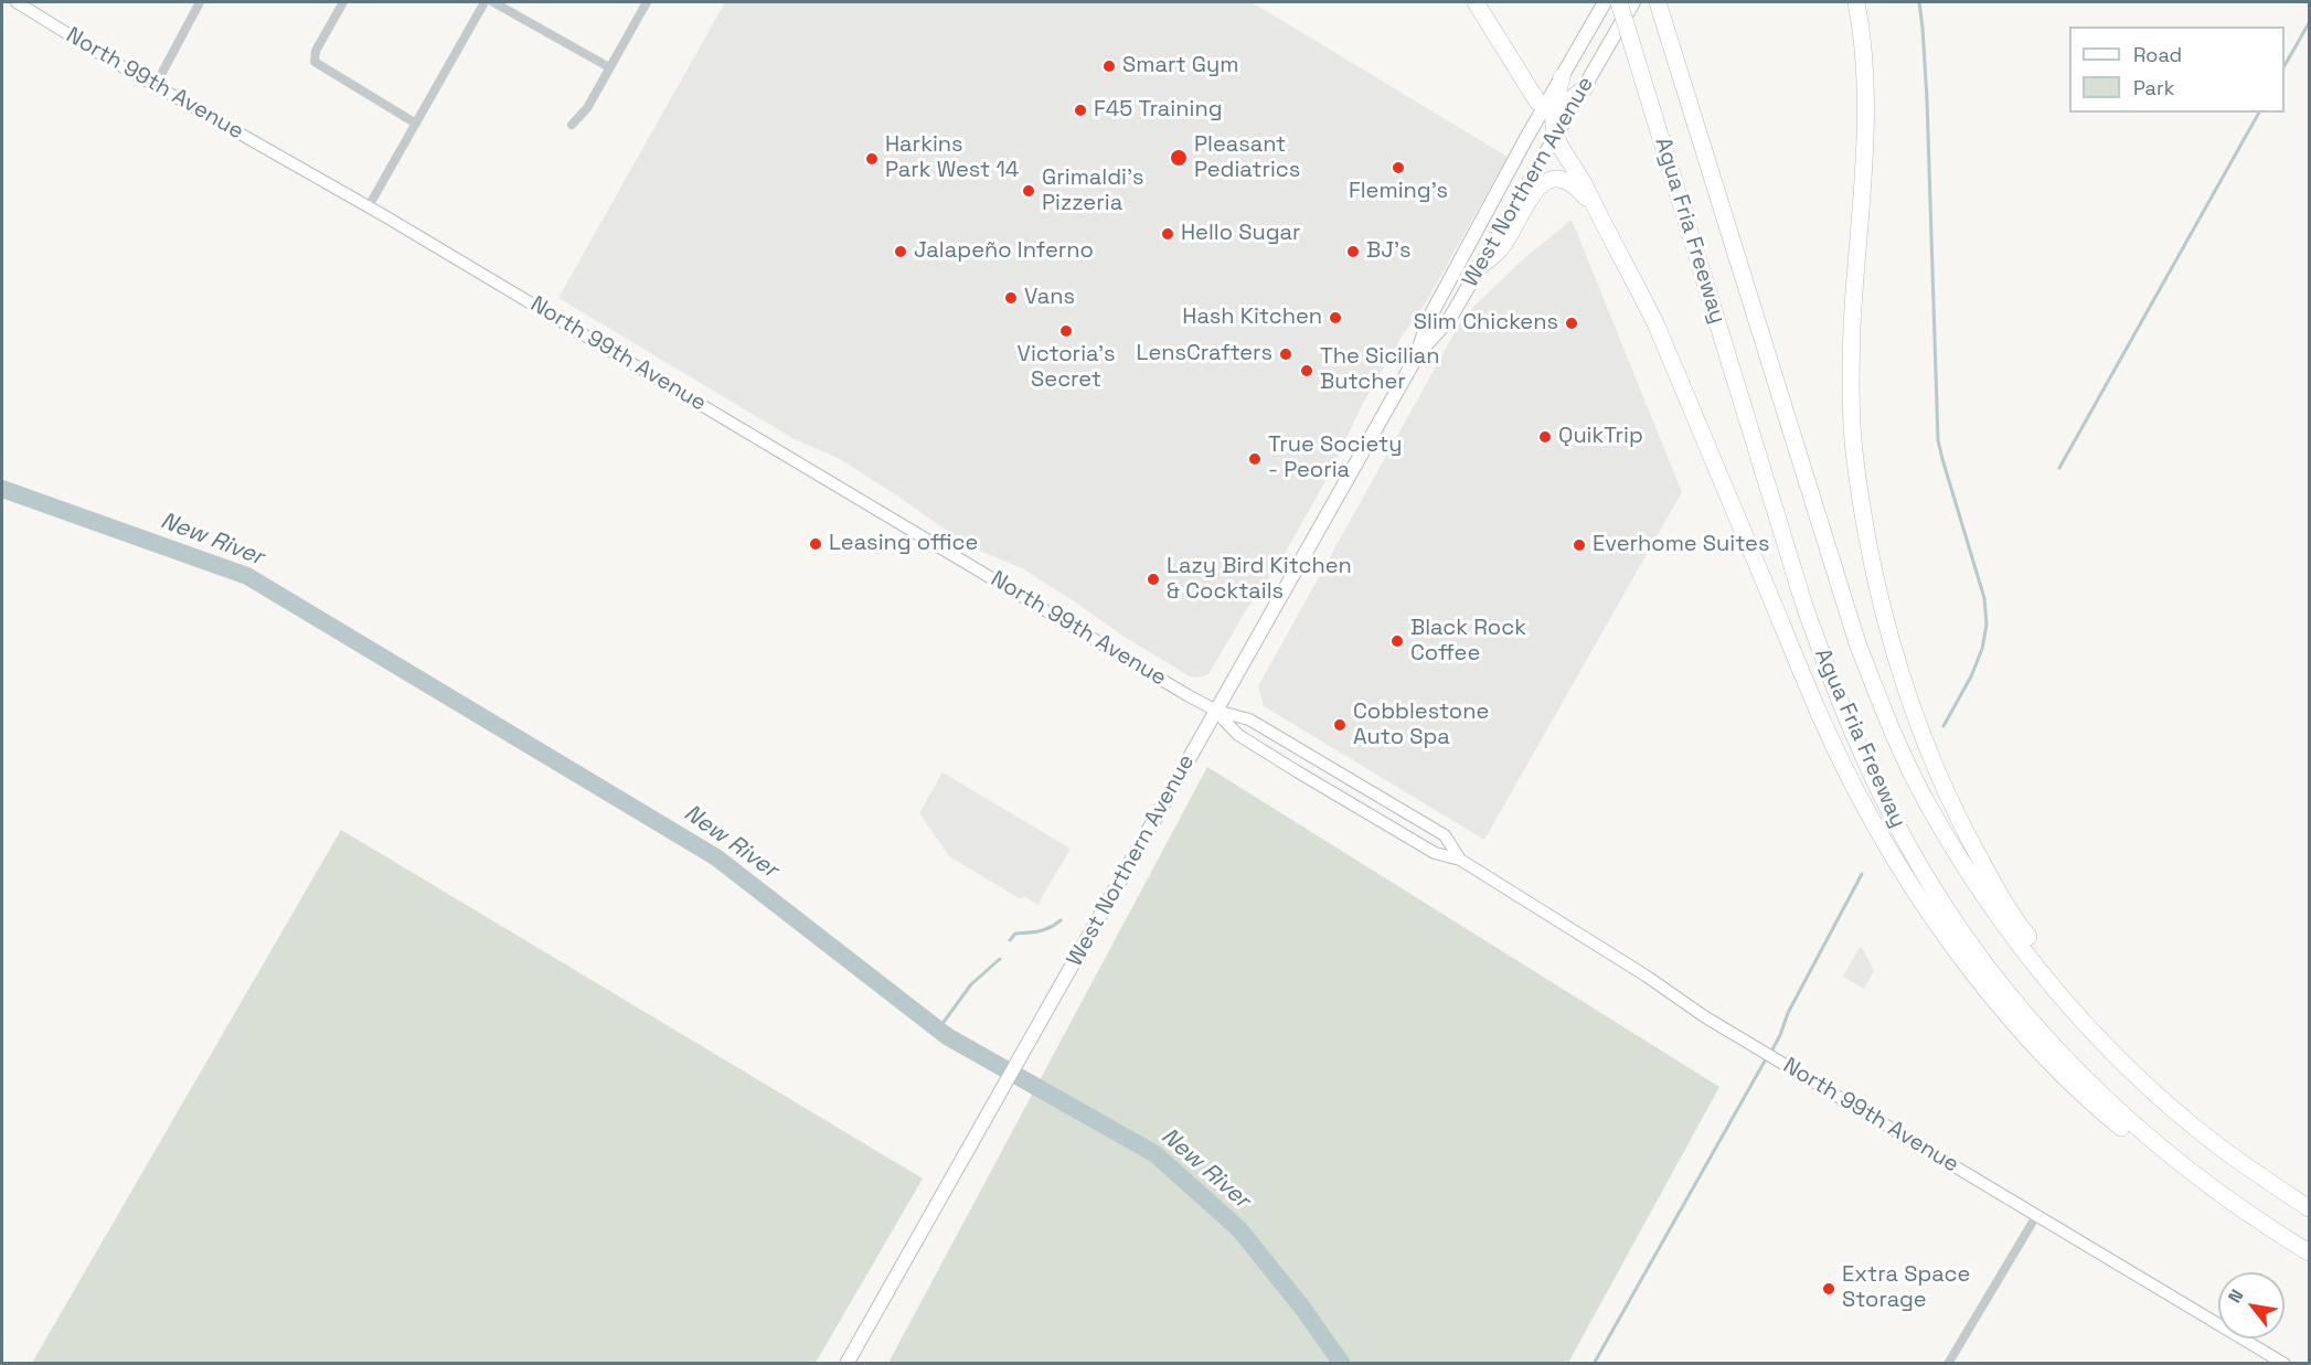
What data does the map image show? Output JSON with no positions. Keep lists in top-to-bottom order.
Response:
{
  "streets": {
    "highway": ["Agua Fria Freeway"],
    "main road": ["North 99th Avenue", "West Northern Avenue"]
  },
  "crossings": [
    ["North 99th Avenue", "West Northern Avenue"]
  ],
  "water": ["New River"],
  "places": [
    "Smart Gym",
    "F45 Training",
    "Pleasant Pediatrics",
    "Harkins Park West 14",
    "Fleming's",
    "Grimaldi's Pizzeria",
    "Hello Sugar",
    "Jalapeño Inferno",
    "BJ's",
    "Vans",
    "Hash Kitchen",
    "Slim Chickens",
    "Victoria's Secret",
    "LensCrafters",
    "The Sicilian Butcher",
    "QuikTrip",
    "True Society - Peoria",
    "Leasing office",
    "Everhome Suites",
    "Lazy Bird Kitchen & Cocktails",
    "Black Rock Coffee",
    "Cobblestone Auto Spa",
    "Extra Space Storage"
  ],
  "legend": ["Road", "Park"],
  "north": "top left"
}
